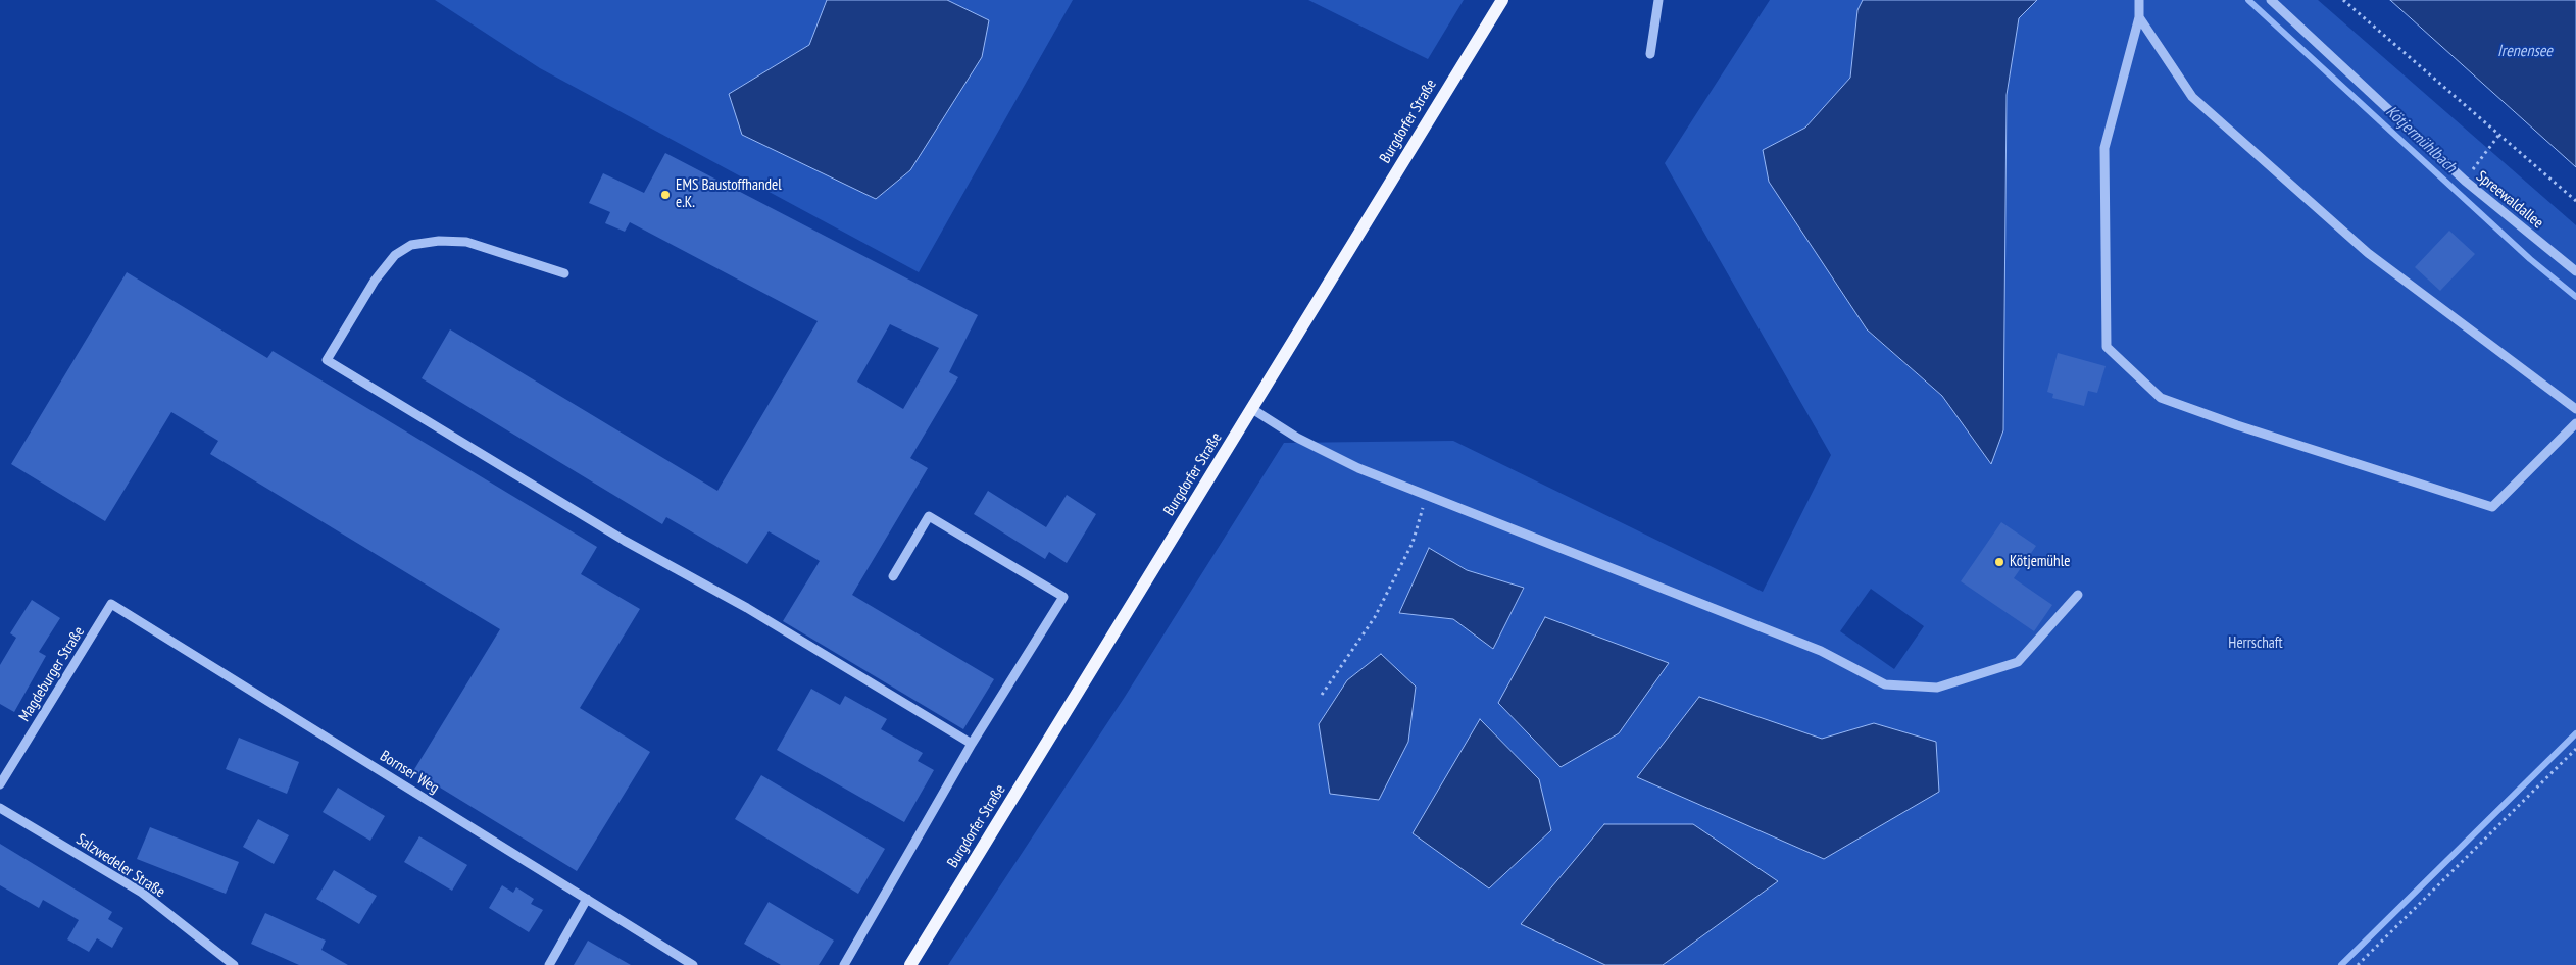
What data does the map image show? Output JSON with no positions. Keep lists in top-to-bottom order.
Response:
{
  "streets": {
    "main road": ["Burgdorfer Straße"],
    "street": [
      "Spreewaldallee",
      "Magdeburger Straße",
      "Bornser Weg",
      "Salzwedeler Straße"
    ]
  },
  "crossings": [
    ["Magdeburger Straße", "Bornser Weg"]
  ],
  "water": ["Irenensee", "Kötjermühlbach"],
  "parks": ["Herrschaft"],
  "places": ["EMS Baustoffhandel e.K.", "Kötjemühle"]
}
